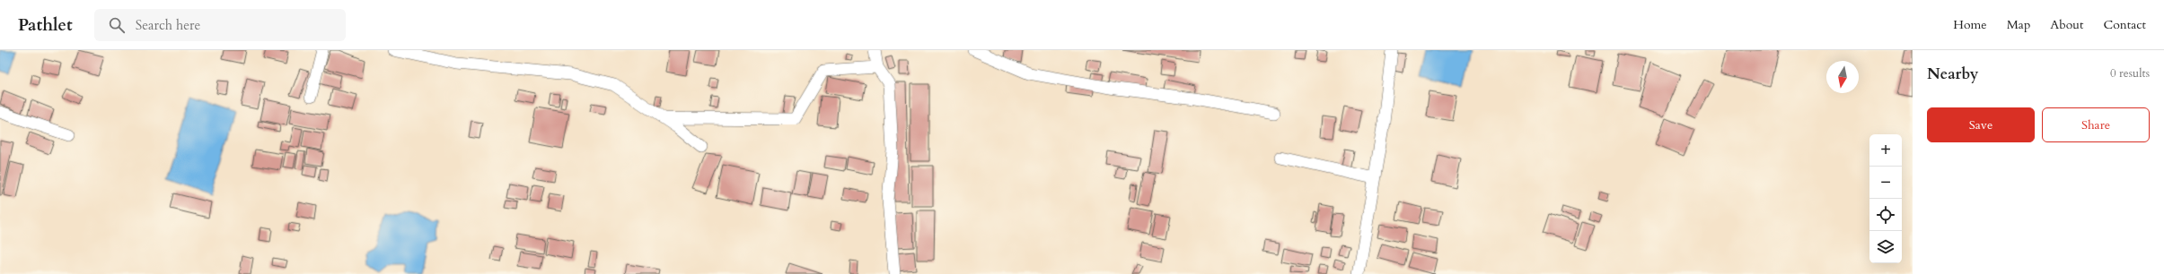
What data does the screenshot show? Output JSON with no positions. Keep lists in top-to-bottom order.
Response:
{
  "north": "bottom",
  "page": {
    "header": "Pathlet",
    "search": "Search here",
    "nav": [
      "Home",
      "Map",
      "About",
      "Contact"
    ],
    "heading": ["Nearby", "0 results"],
    "buttons": ["Save", "Share"],
    "map_buttons": ["+", "−"]
  }
}
